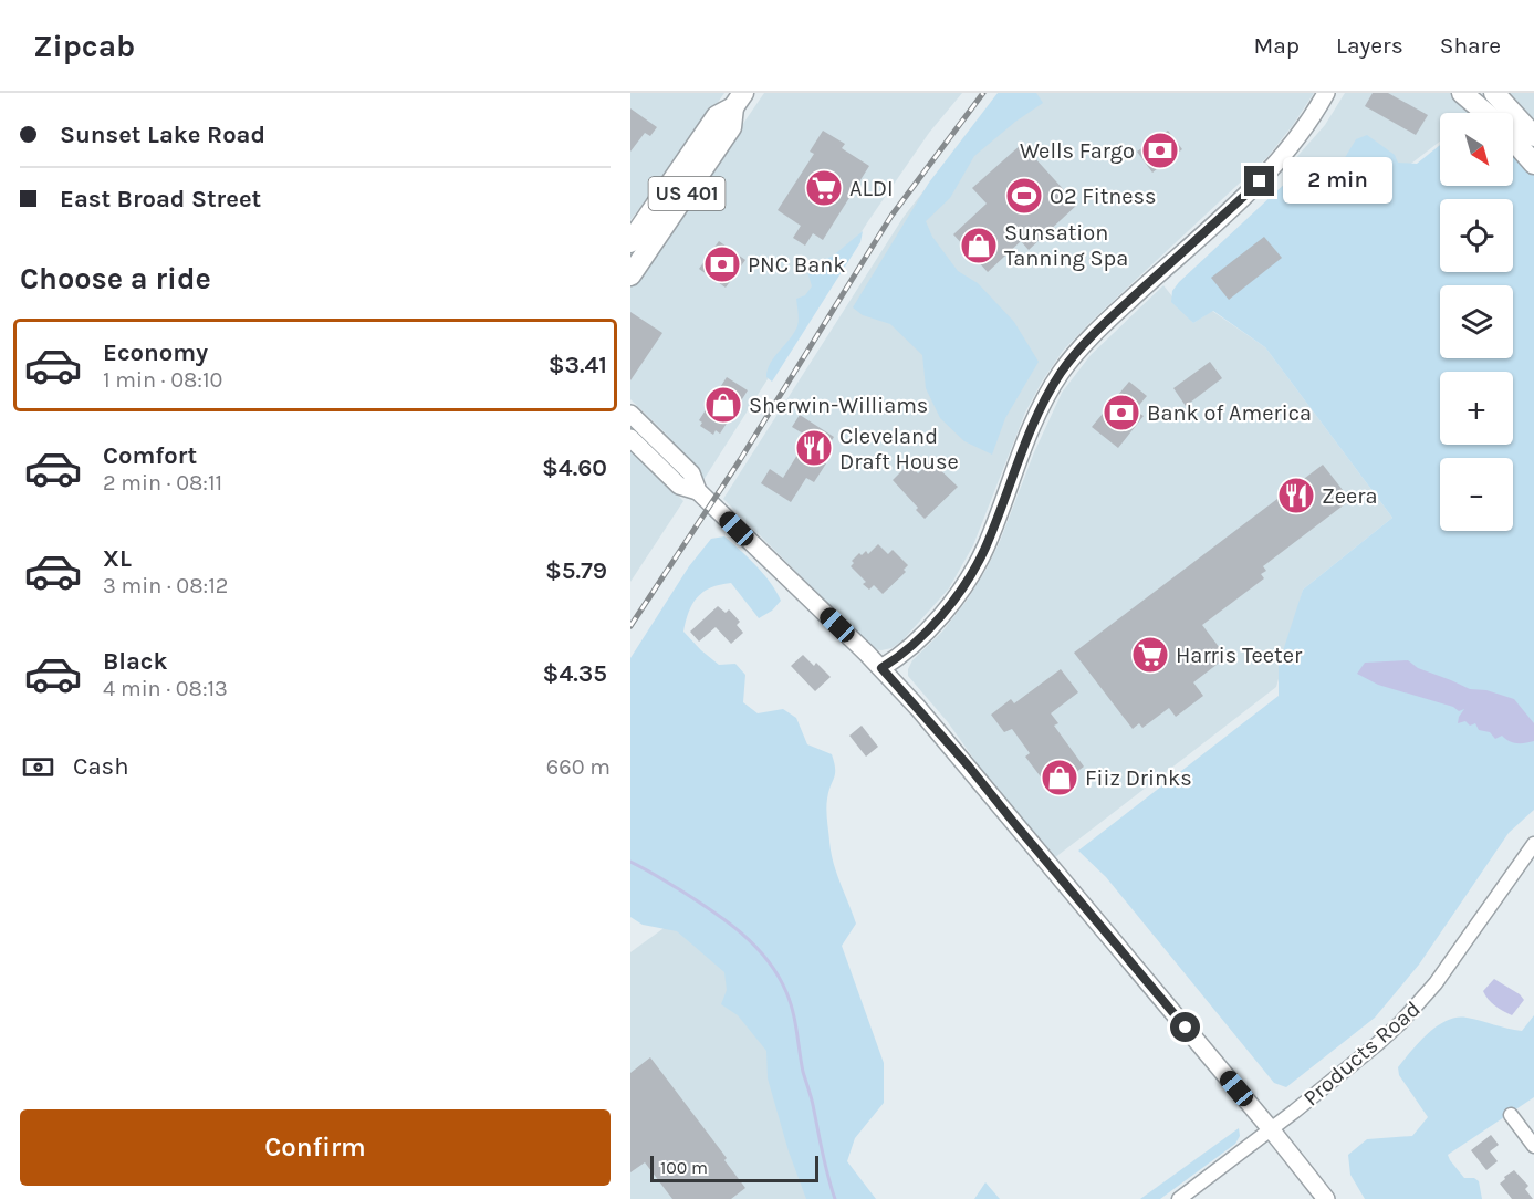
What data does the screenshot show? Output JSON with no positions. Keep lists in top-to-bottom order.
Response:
{
  "streets": {
    "highway": ["US 401"],
    "street": ["Products Road"]
  },
  "places": {
    "bank": ["Wells Fargo", "PNC Bank", "Bank of America"],
    "supermarket": ["ALDI", "Harris Teeter"],
    "sports": ["O2 Fitness"],
    "shop": ["Sunsation Tanning Spa", "Sherwin-Williams", "Fiiz Drinks"],
    "restaurant": ["Cleveland Draft House", "Zeera"]
  },
  "scale_bar": "100 m",
  "north": "bottom right",
  "page": {
    "header": "Zipcab",
    "nav": ["Map", "Layers", "Share"],
    "banner": ["Sunset Lake Road", "East Broad Street"],
    "map_buttons": ["+", "−"],
    "bubble": "2 min",
    "heading": "Choose a ride",
    "list": [
      {
        "name": "Economy",
        "note": "1 min · 08:10",
        "value": "$3.41"
      },
      {
        "name": "Comfort",
        "note": "2 min · 08:11",
        "value": "$4.60"
      },
      {
        "name": "XL",
        "note": "3 min · 08:12",
        "value": "$5.79"
      },
      {
        "name": "Black",
        "note": "4 min · 08:13",
        "value": "$4.35"
      }
    ],
    "pay": ["Cash", "660 m"],
    "buttons": "Confirm",
    "scale": "100 m"
  }
}
